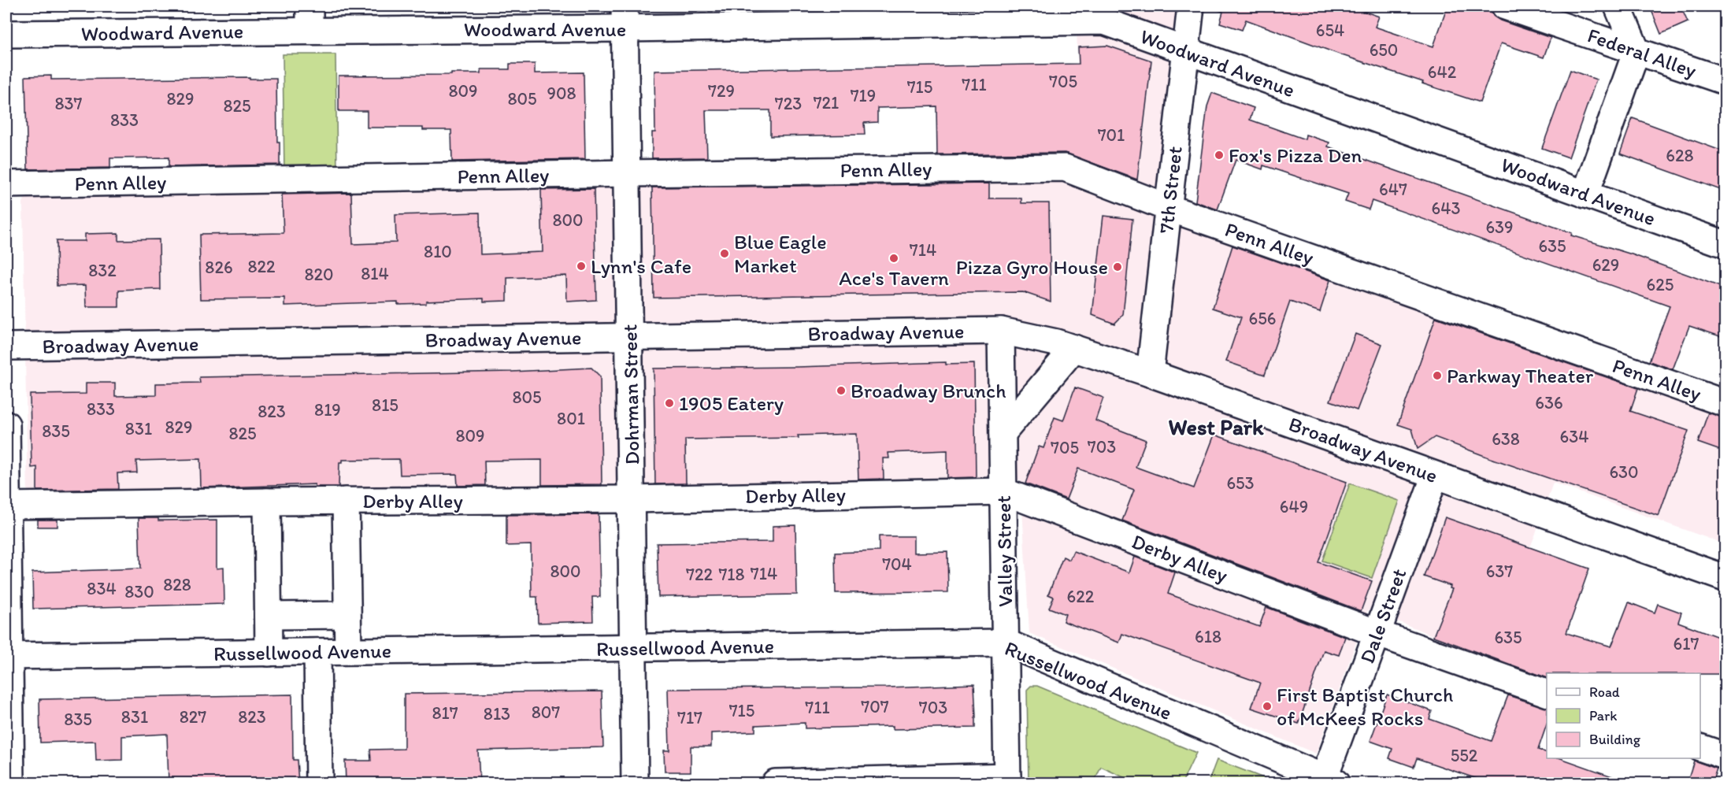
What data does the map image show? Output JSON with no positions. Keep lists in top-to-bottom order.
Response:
{
  "streets": {
    "street": [
      "Woodward Avenue",
      "Federal Alley",
      "Penn Alley",
      "7th Street",
      "Broadway Avenue",
      "Dohrman Street",
      "Derby Alley",
      "Valley Street",
      "Dale Street",
      "Russellwood Avenue"
    ]
  },
  "crossings": [
    ["Woodward Avenue", "7th Street"],
    ["Woodward Avenue", "Dohrman Street"],
    ["Penn Alley", "7th Street"],
    ["Penn Alley", "Dohrman Street"],
    ["7th Street", "Broadway Avenue"],
    ["Broadway Avenue", "Dohrman Street"],
    ["Broadway Avenue", "Valley Street"],
    ["Broadway Avenue", "Dale Street"],
    ["Dohrman Street", "Derby Alley"],
    ["Dohrman Street", "Russellwood Avenue"],
    ["Derby Alley", "Valley Street"],
    ["Derby Alley", "Dale Street"],
    ["Valley Street", "Russellwood Avenue"],
    ["Dale Street", "Russellwood Avenue"]
  ],
  "districts": ["West Park"],
  "places": [
    "Fox's Pizza Den",
    "Blue Eagle Market",
    "Ace's Tavern",
    "Lynn's Cafe",
    "Pizza Gyro House",
    "Parkway Theater",
    "Broadway Brunch",
    "1905 Eatery",
    "First Baptist Church of McKees Rocks"
  ],
  "house_numbers": [
    "654",
    "650",
    "642",
    "705",
    "711",
    "715",
    "809",
    "729",
    "908",
    "719",
    "829",
    "805",
    "721",
    "837",
    "723",
    "825",
    "833",
    "701",
    "628",
    "647",
    "643",
    "800",
    "639",
    "635",
    "714",
    "810",
    "629",
    "822",
    "826",
    "832",
    "814",
    "820",
    "625",
    "656",
    "805",
    "636",
    "815",
    "833",
    "819",
    "823",
    "801",
    "829",
    "831",
    "835",
    "825",
    "809",
    "634",
    "638",
    "703",
    "705",
    "630",
    "653",
    "649",
    "704",
    "800",
    "637",
    "714",
    "722",
    "718",
    "828",
    "834",
    "830",
    "622",
    "618",
    "635",
    "617",
    "707",
    "711",
    "703",
    "715",
    "807",
    "817",
    "813",
    "831",
    "827",
    "823",
    "717",
    "835",
    "552"
  ],
  "legend": ["Road", "Park", "Building"]
}
